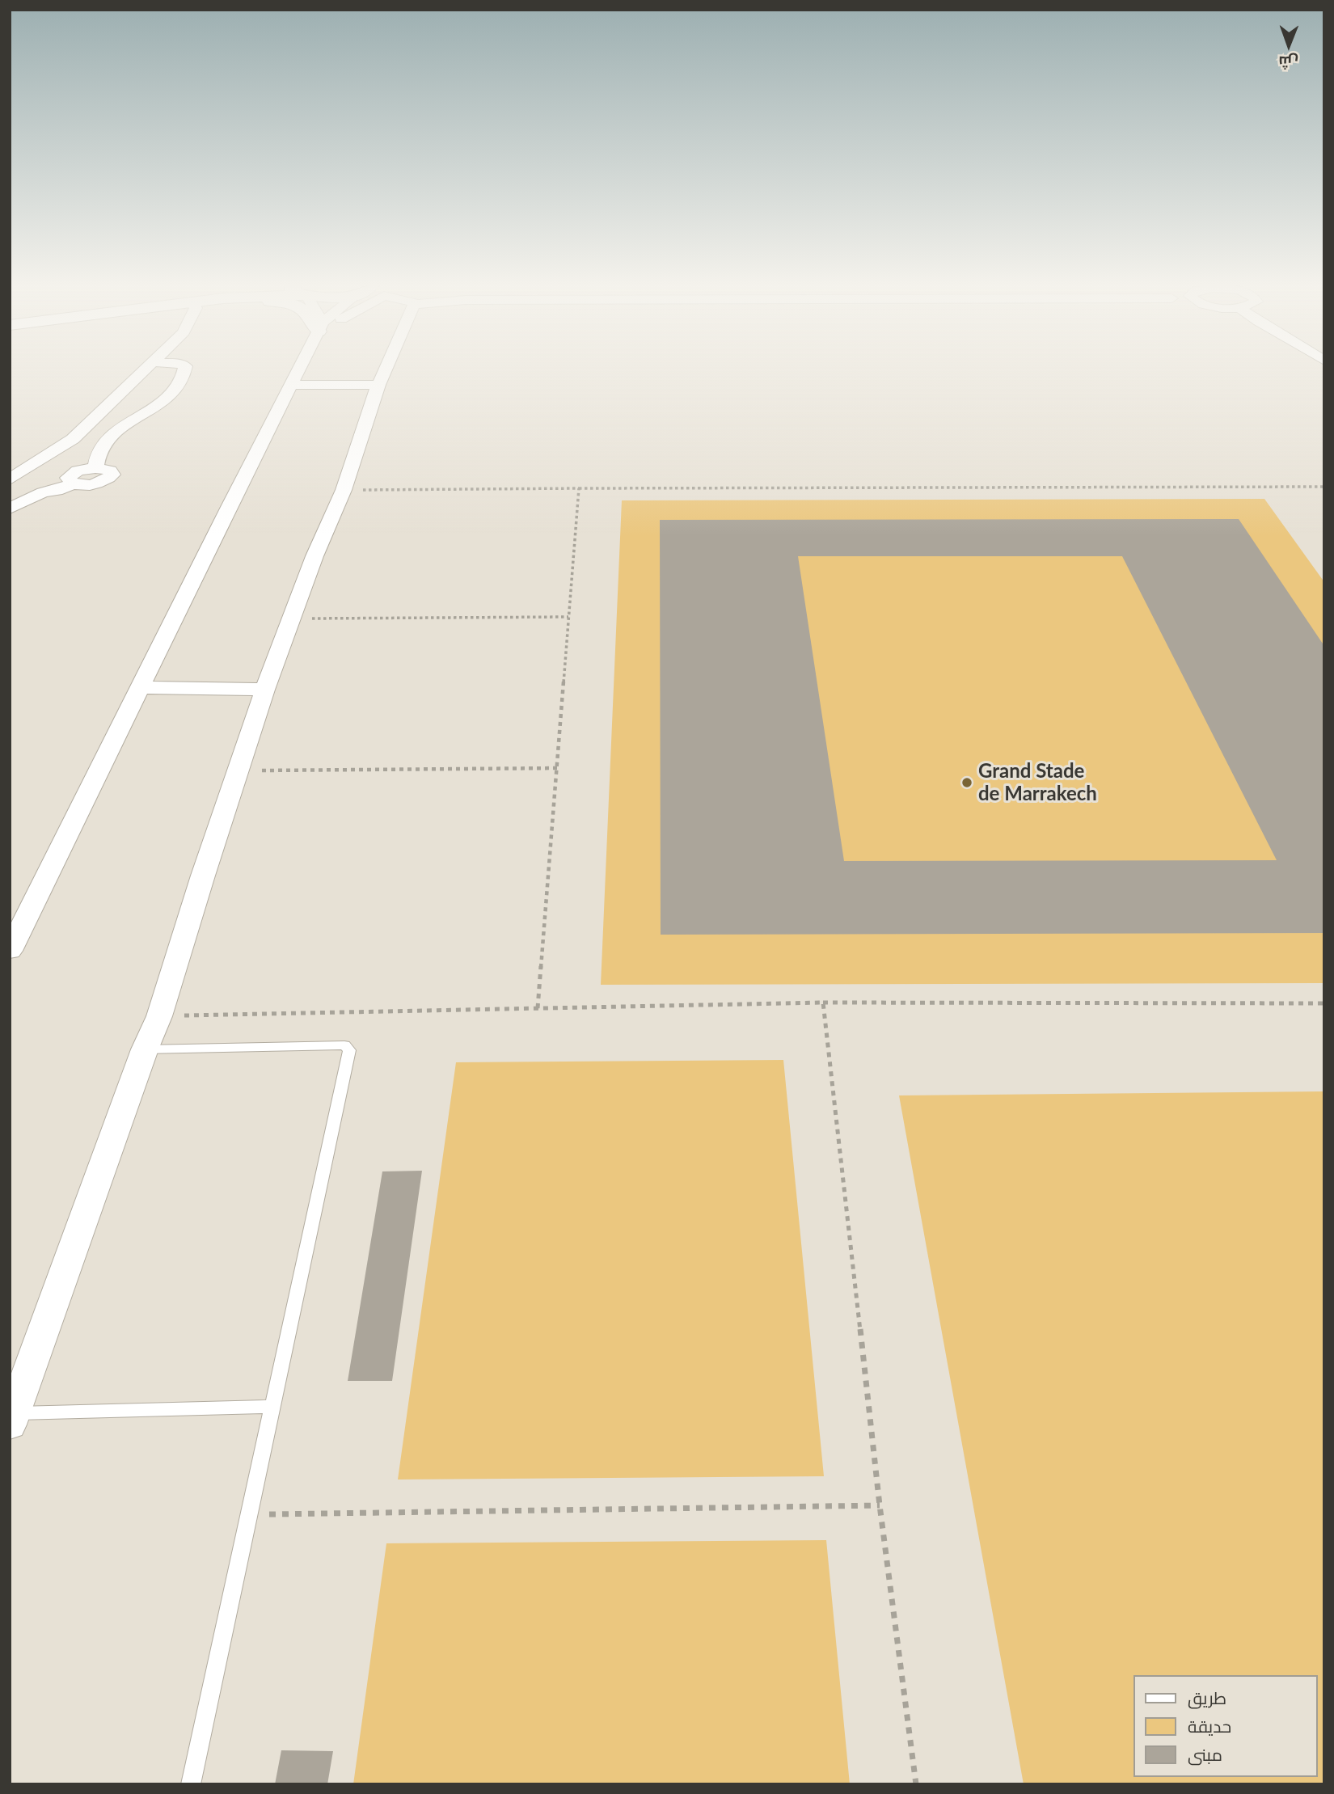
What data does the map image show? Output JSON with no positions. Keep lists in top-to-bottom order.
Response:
{
  "places": ["Grand Stade de Marrakech"],
  "legend": ["طريق", "حديقة", "مبنى"],
  "north": "bottom"
}
